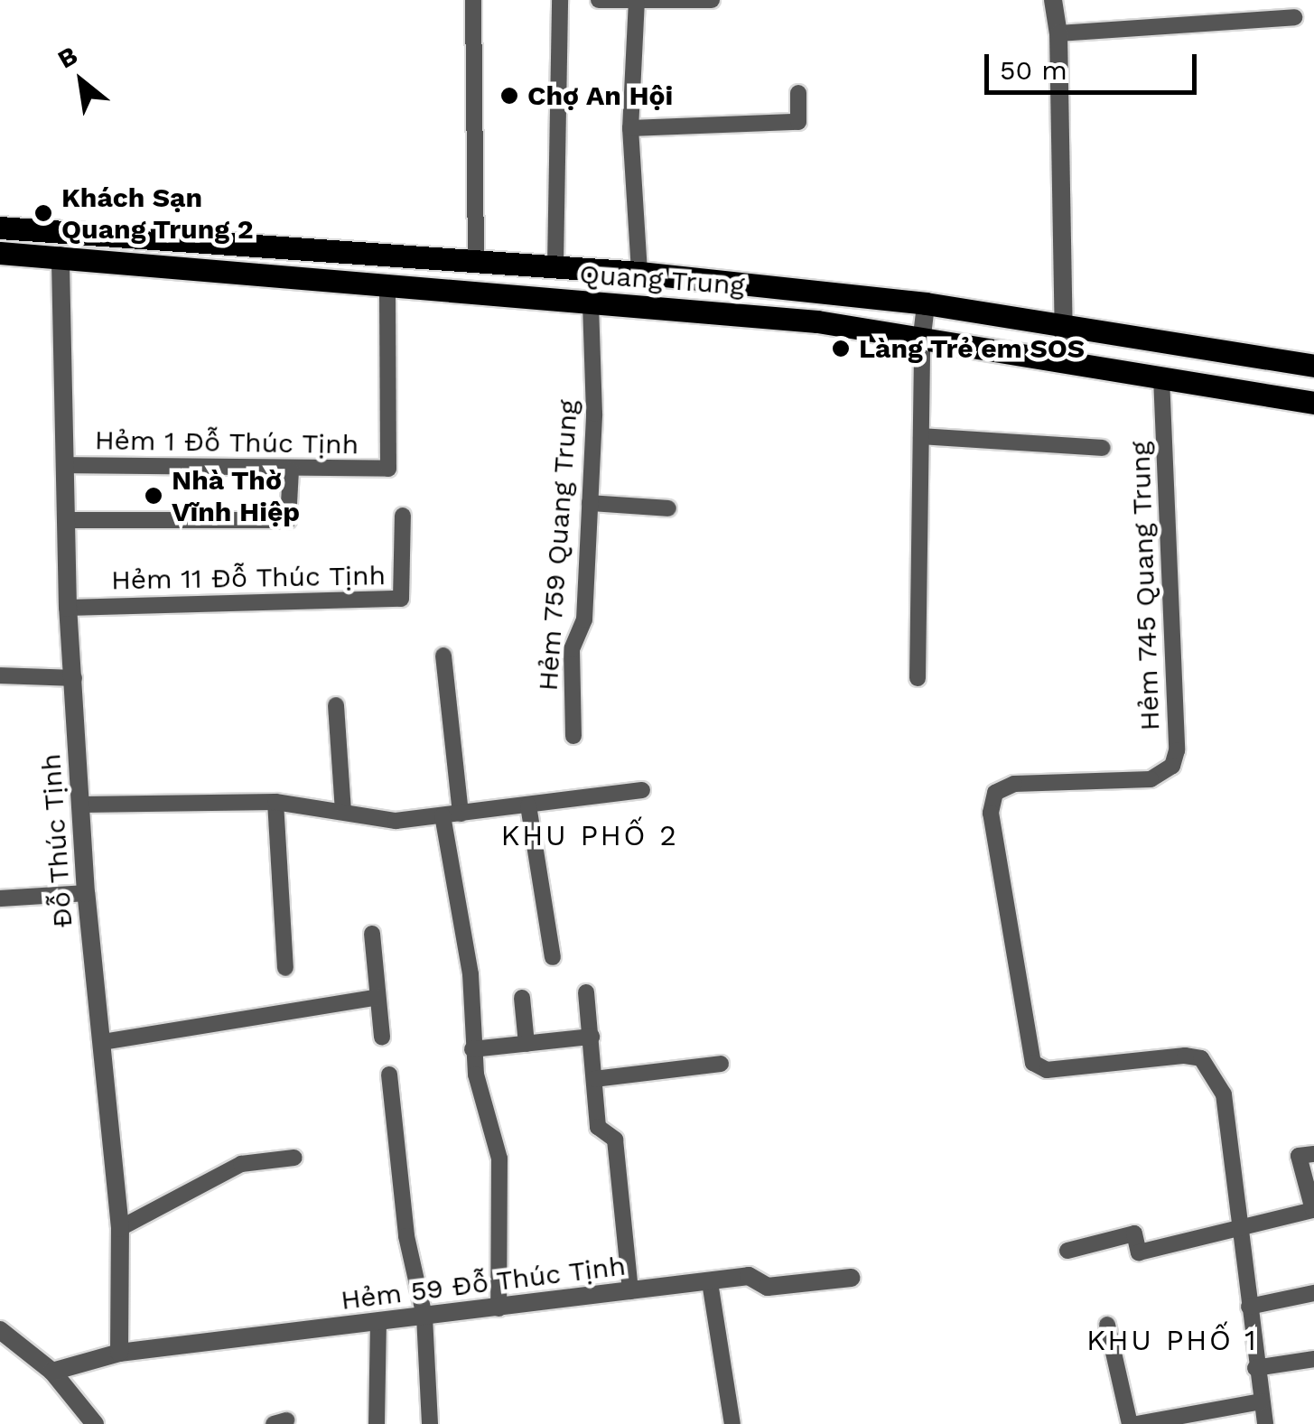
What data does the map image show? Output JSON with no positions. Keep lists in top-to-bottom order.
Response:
{
  "streets": {
    "main road": ["Quang Trung"],
    "street": ["Đỗ Thúc Tịnh", "Hẻm 59 Đỗ Thúc Tịnh"],
    "lane": [
      "Hẻm 1 Đỗ Thúc Tịnh",
      "Hẻm 759 Quang Trung",
      "Hẻm 11 Đỗ Thúc Tịnh",
      "Hẻm 745 Quang Trung"
    ]
  },
  "crossings": [
    ["Quang Trung", "Hẻm 1 Đỗ Thúc Tịnh"],
    ["Quang Trung", "Hẻm 759 Quang Trung"],
    ["Quang Trung", "Hẻm 745 Quang Trung"],
    ["Quang Trung", "Đỗ Thúc Tịnh"],
    ["Hẻm 1 Đỗ Thúc Tịnh", "Đỗ Thúc Tịnh"],
    ["Hẻm 11 Đỗ Thúc Tịnh", "Đỗ Thúc Tịnh"],
    ["Đỗ Thúc Tịnh", "Hẻm 59 Đỗ Thúc Tịnh"]
  ],
  "districts": ["KHU PHỐ 2", "KHU PHỐ 1"],
  "places": [
    "Chợ An Hội",
    "Khách Sạn Quang Trung 2",
    "Làng Trẻ em SOS",
    "Nhà Thờ Vĩnh Hiệp"
  ],
  "scale_bar": "50 m",
  "north": "top left"
}
